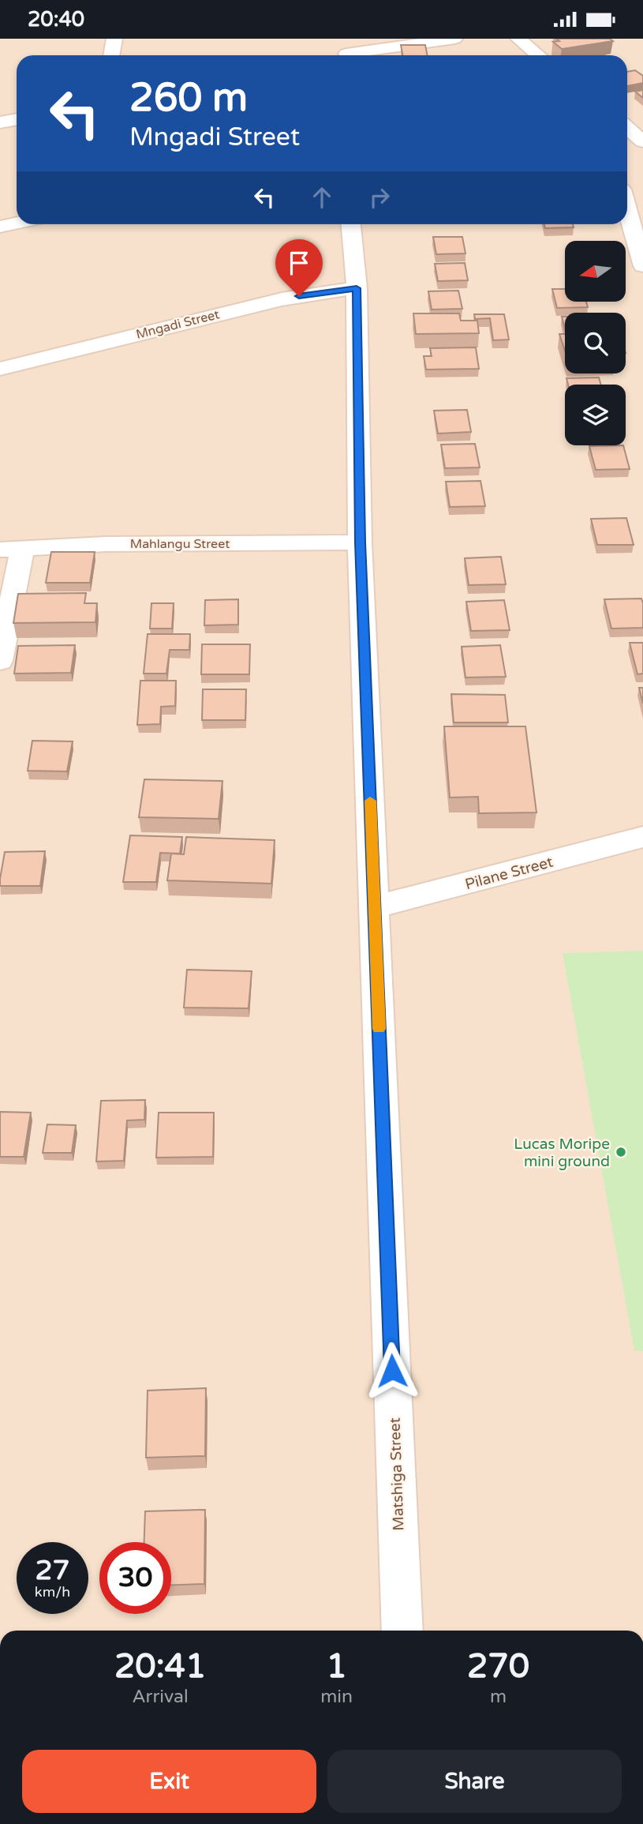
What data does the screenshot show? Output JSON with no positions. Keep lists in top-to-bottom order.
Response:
{
  "streets": {
    "street": [
      "Mngadi Street",
      "Mahlangu Street",
      "Pilane Street",
      "Matshiga Street"
    ]
  },
  "crossings": [
    ["Mngadi Street", "Matshiga Street"],
    ["Mahlangu Street", "Matshiga Street"],
    ["Pilane Street", "Matshiga Street"]
  ],
  "places": ["Lucas Moripe mini ground"],
  "north": "left",
  "page": {
    "status": "20:40",
    "turn": ["260 m", "Mngadi Street"],
    "speed": "27 km/h",
    "limit": "30",
    "eta": [
      "20:41",
      "Arrival",
      "1",
      "min",
      "270",
      "m"
    ],
    "buttons": ["Exit", "Share"]
  }
}
